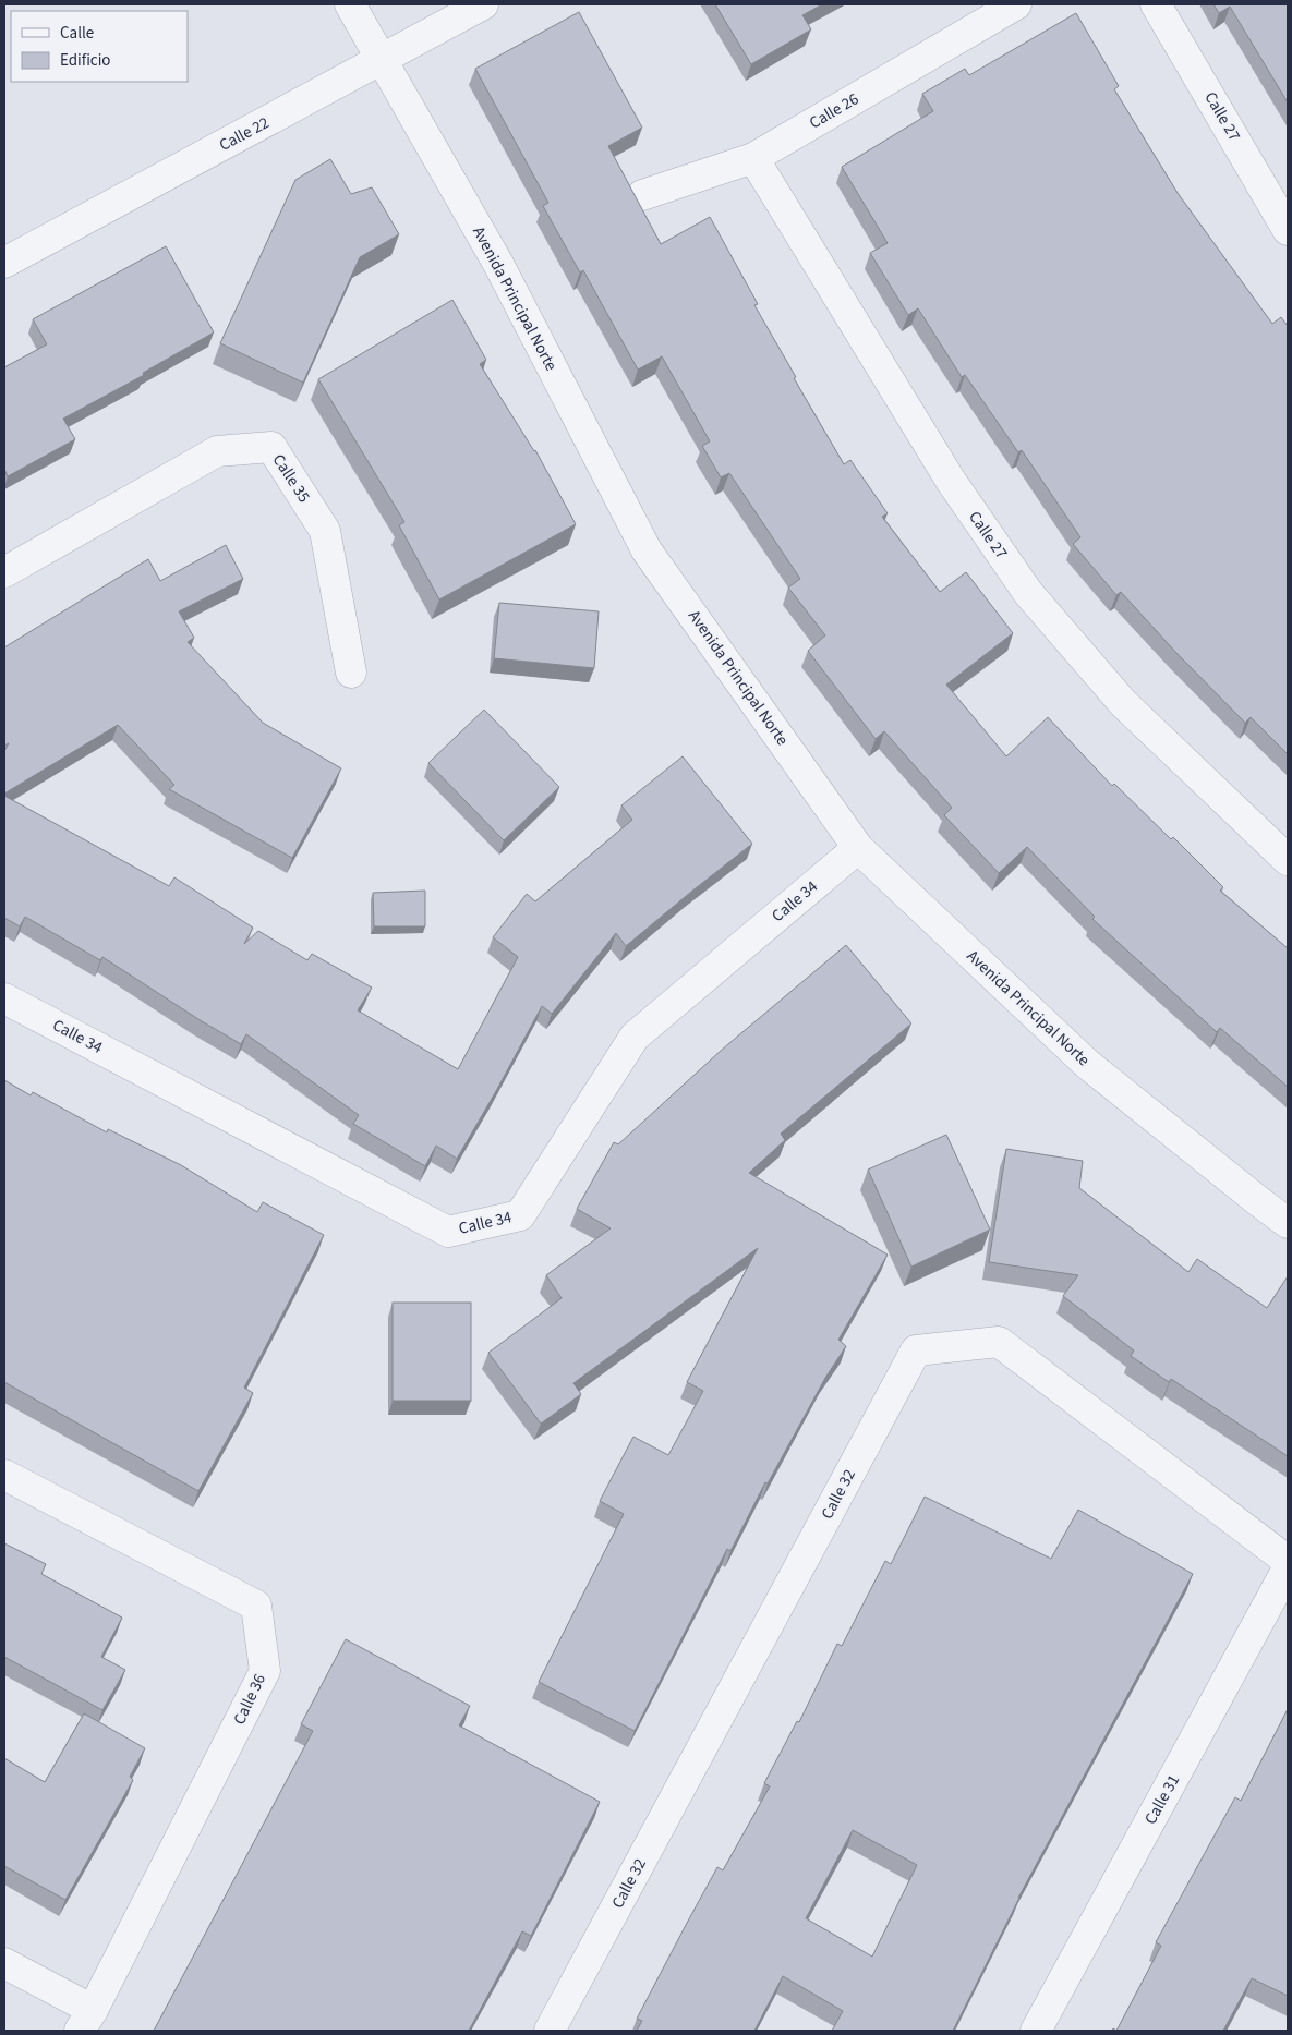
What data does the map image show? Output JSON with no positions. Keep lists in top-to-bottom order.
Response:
{
  "streets": {
    "street": [
      "Calle 26",
      "Calle 27",
      "Calle 22",
      "Avenida Principal Norte",
      "Calle 35",
      "Calle 34",
      "Calle 32",
      "Calle 36",
      "Calle 31"
    ]
  },
  "crossings": [
    ["Calle 26", "Calle 27"],
    ["Calle 22", "Avenida Principal Norte"],
    ["Avenida Principal Norte", "Calle 34"]
  ],
  "legend": ["Calle", "Edificio"]
}
